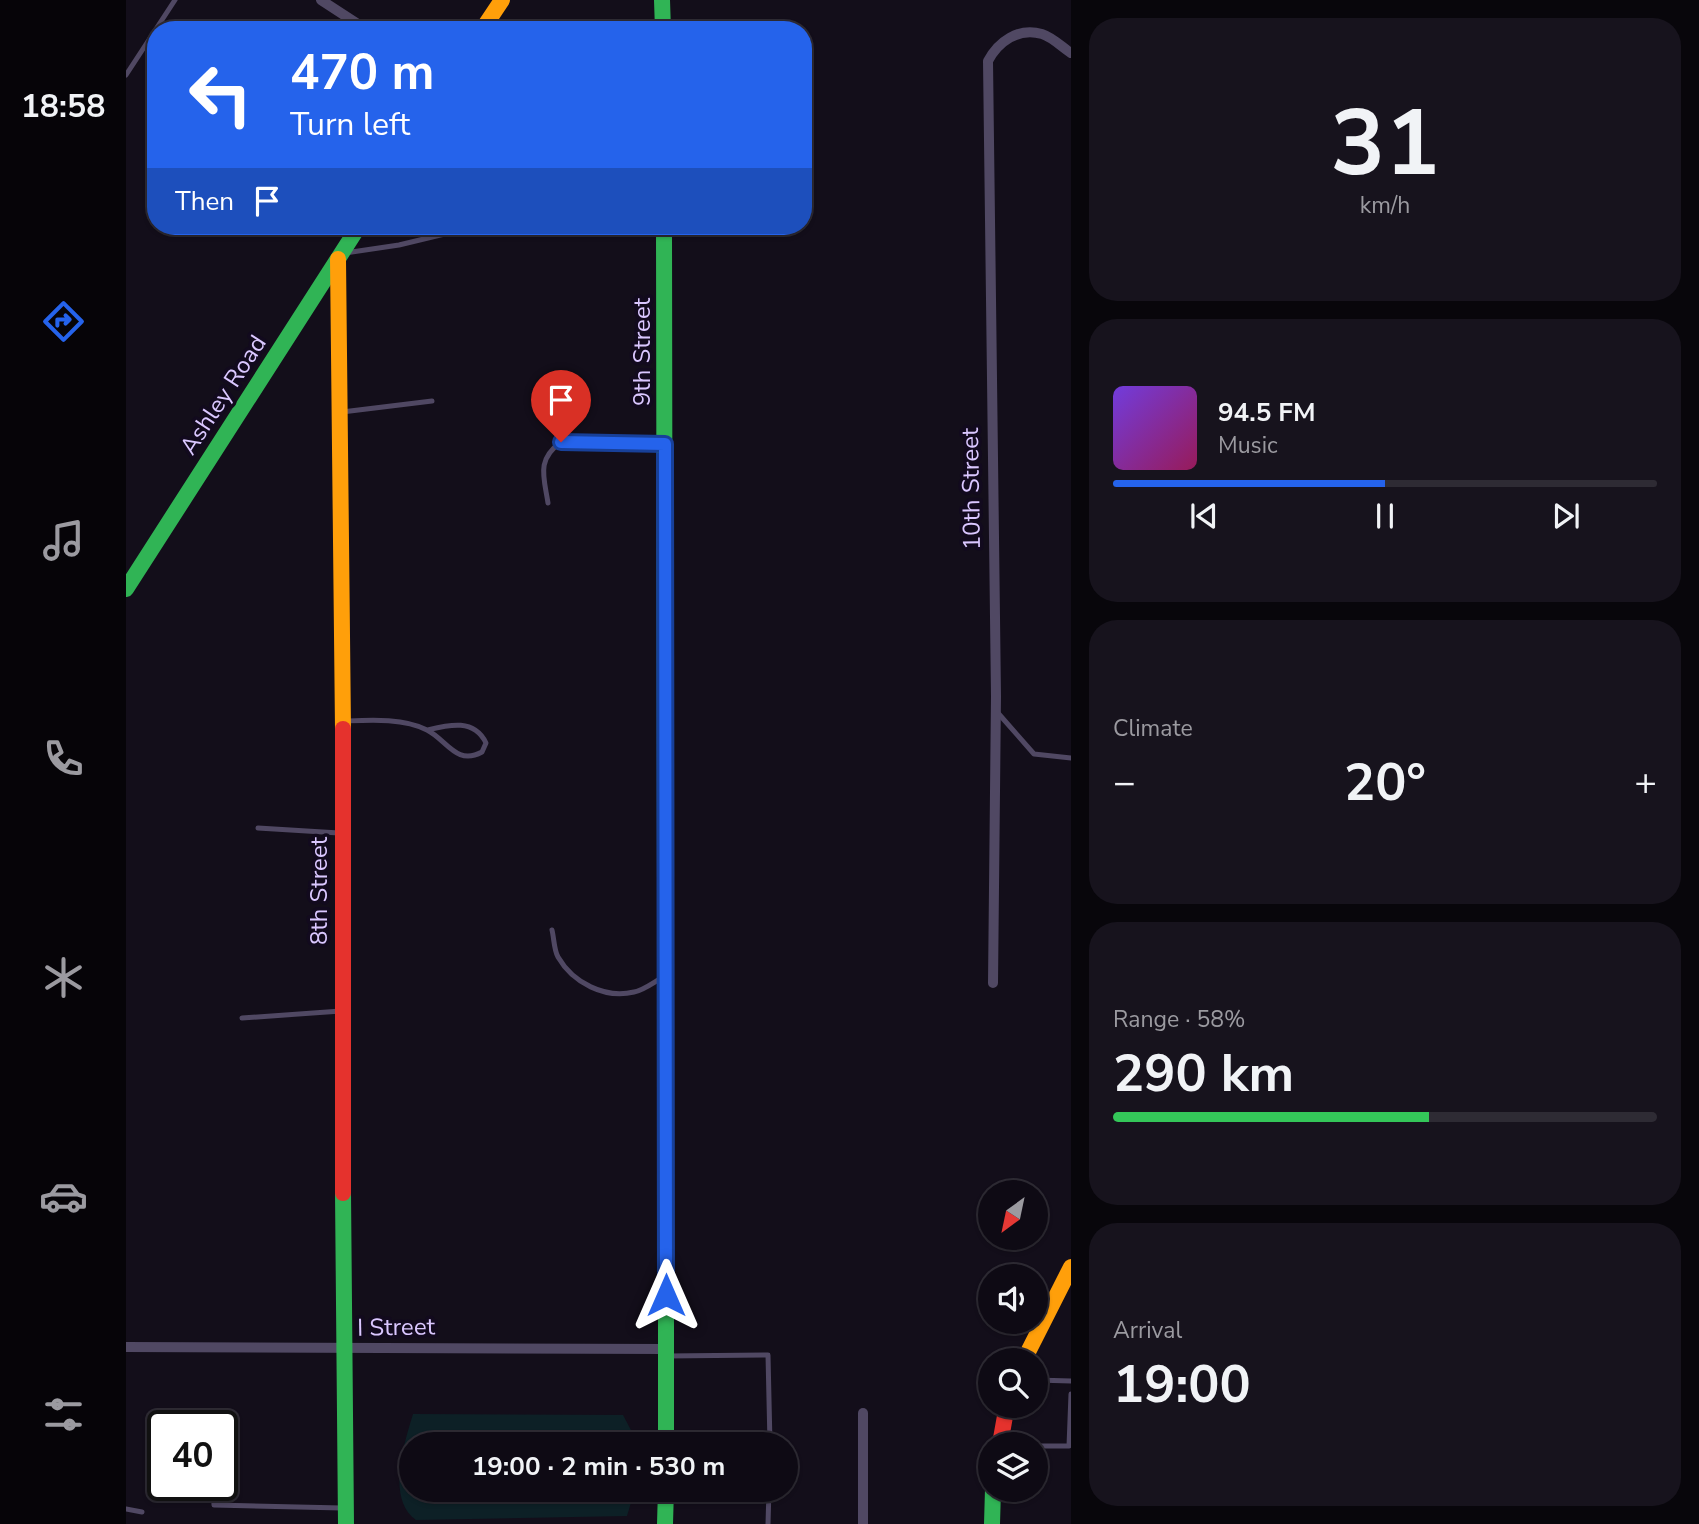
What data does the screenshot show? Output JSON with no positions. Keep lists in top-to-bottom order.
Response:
{
  "streets": {
    "street": [
      "9th Street",
      "Ashley Road",
      "10th Street",
      "8th Street",
      "I Street"
    ]
  },
  "crossings": [
    ["9th Street", "I Street"],
    ["Ashley Road", "8th Street"],
    ["8th Street", "I Street"]
  ],
  "north": "bottom left",
  "page": {
    "tabs": "18:58",
    "tile": [
      ["31", "km/h"],
      "Climate",
      ["Range · 58%", "290 km"],
      ["Arrival", "19:00"]
    ],
    "turn": ["470 m", "Turn left"],
    "then": "Then",
    "song": ["94.5 FM", "Music"],
    "heat": ["−", "20°", "+"],
    "limit": "40",
    "trip": "19:00 · 2 min · 530 m"
  }
}
